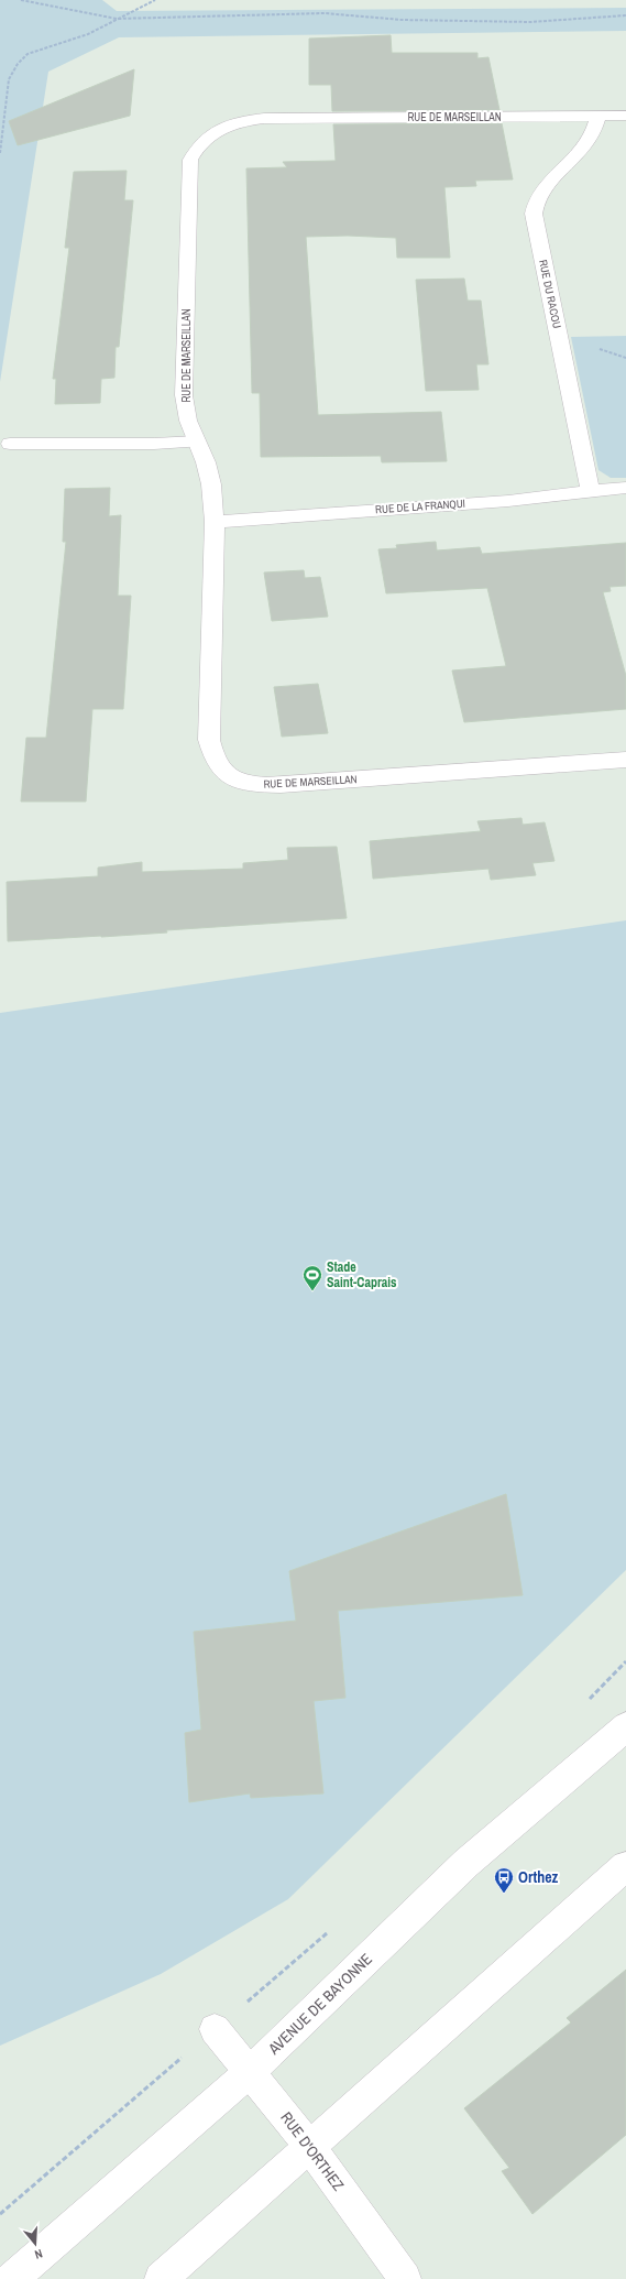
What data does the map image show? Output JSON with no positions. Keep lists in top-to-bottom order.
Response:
{
  "streets": {
    "street": [
      "RUE DE MARSEILLAN",
      "RUE DU RACOU",
      "RUE DE LA FRANQUI",
      "AVENUE DE BAYONNE",
      "RUE D'ORTHEZ"
    ]
  },
  "crossings": [
    ["RUE DE MARSEILLAN", "RUE DU RACOU"],
    ["RUE DE MARSEILLAN", "RUE DE LA FRANQUI"],
    ["RUE DU RACOU", "RUE DE LA FRANQUI"],
    ["AVENUE DE BAYONNE", "RUE D'ORTHEZ"]
  ],
  "places": {
    "sports": ["Stade Saint-Caprais"],
    "bus stop": ["Orthez"]
  },
  "north": "bottom"
}
